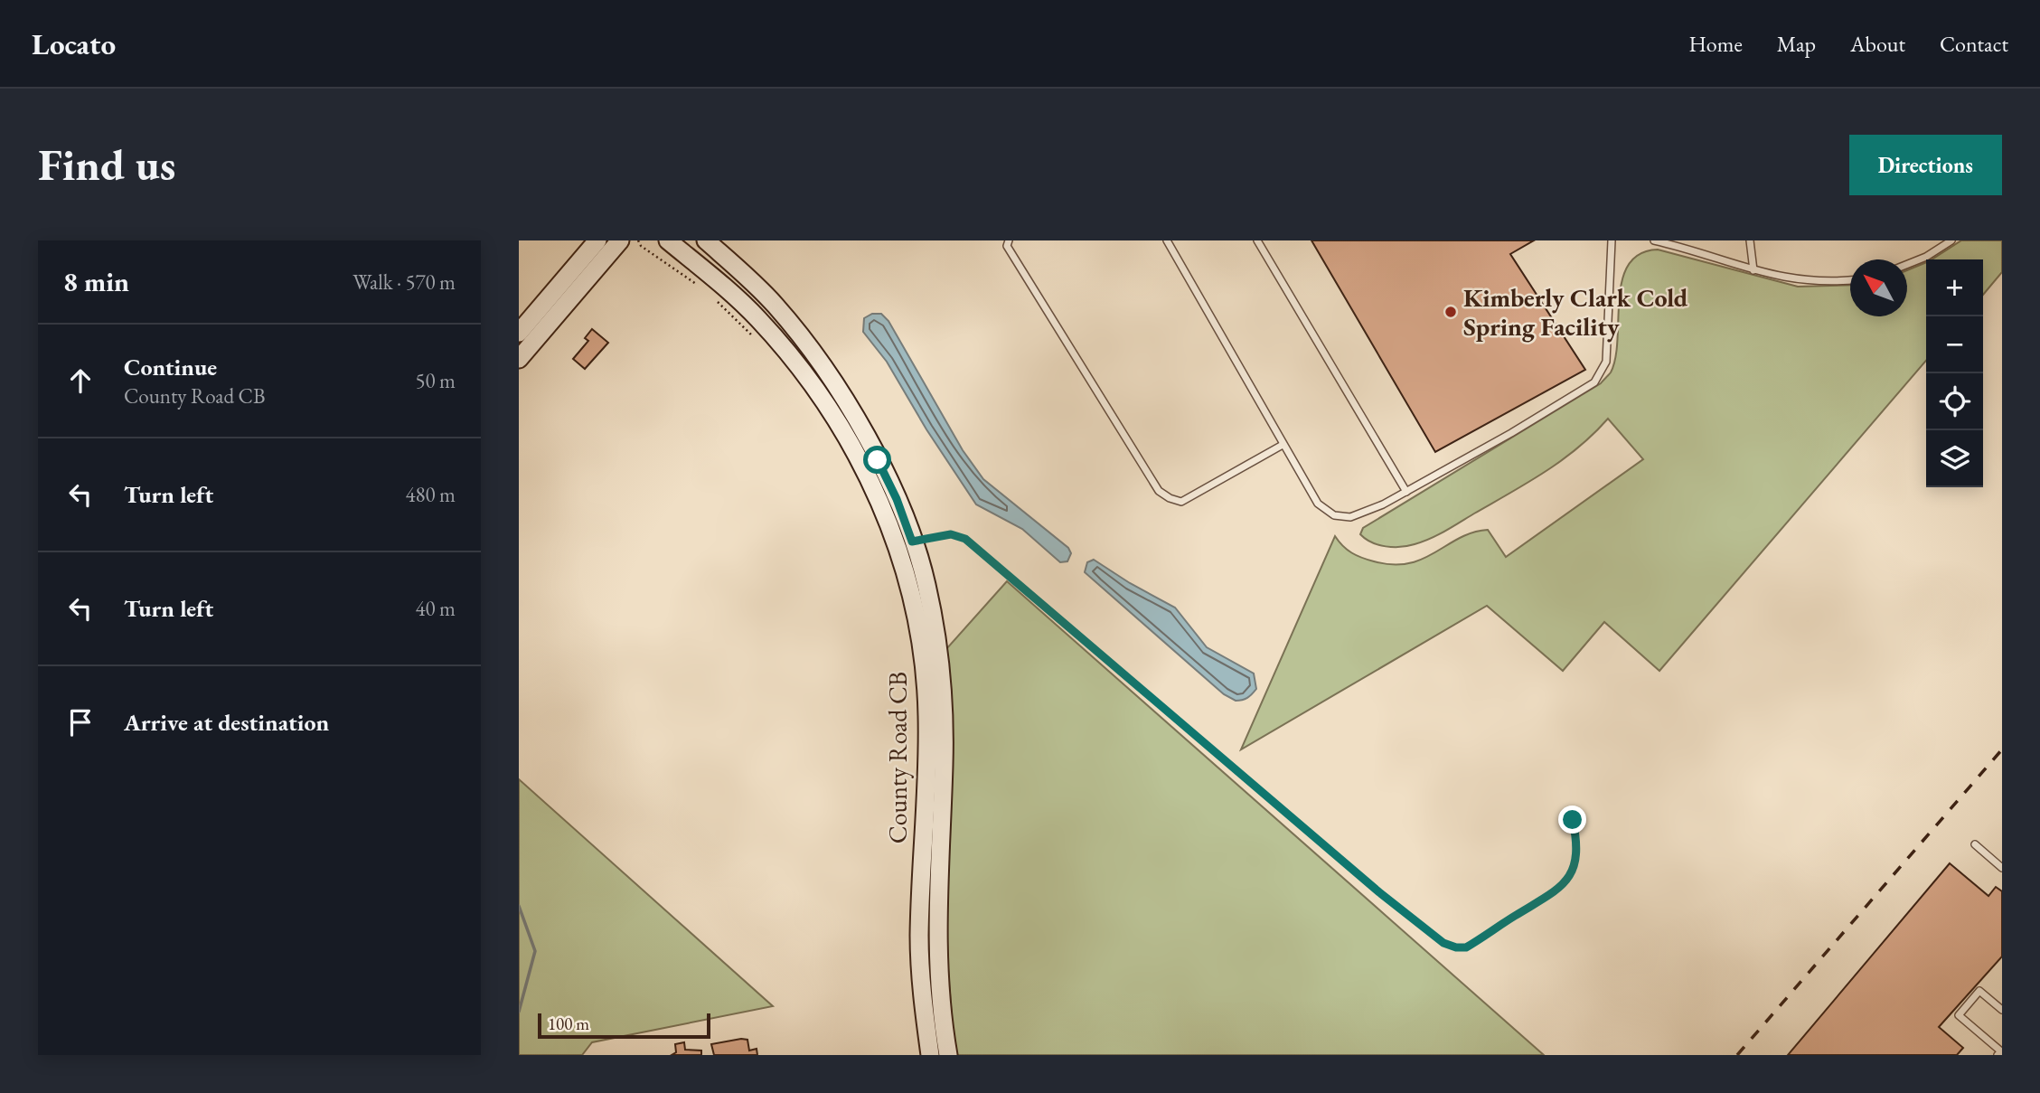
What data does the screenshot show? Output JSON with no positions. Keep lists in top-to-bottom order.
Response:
{
  "streets": {
    "main road": ["County Road CB"]
  },
  "places": ["Kimberly Clark Cold Spring Facility"],
  "scale_bar": "100 m",
  "north": "top left",
  "page": {
    "header": "Locato",
    "nav": [
      "Home",
      "Map",
      "About",
      "Contact"
    ],
    "buttons": "Directions",
    "title": "Find us",
    "heading": ["8 min", "Walk · 570 m"],
    "map_buttons": ["+", "−"],
    "list": [
      ["Continue", "County Road CB", "50 m"],
      ["Turn left", "480 m"],
      ["Turn left", "40 m"],
      "Arrive at destination"
    ],
    "scale": "100 m"
  }
}
